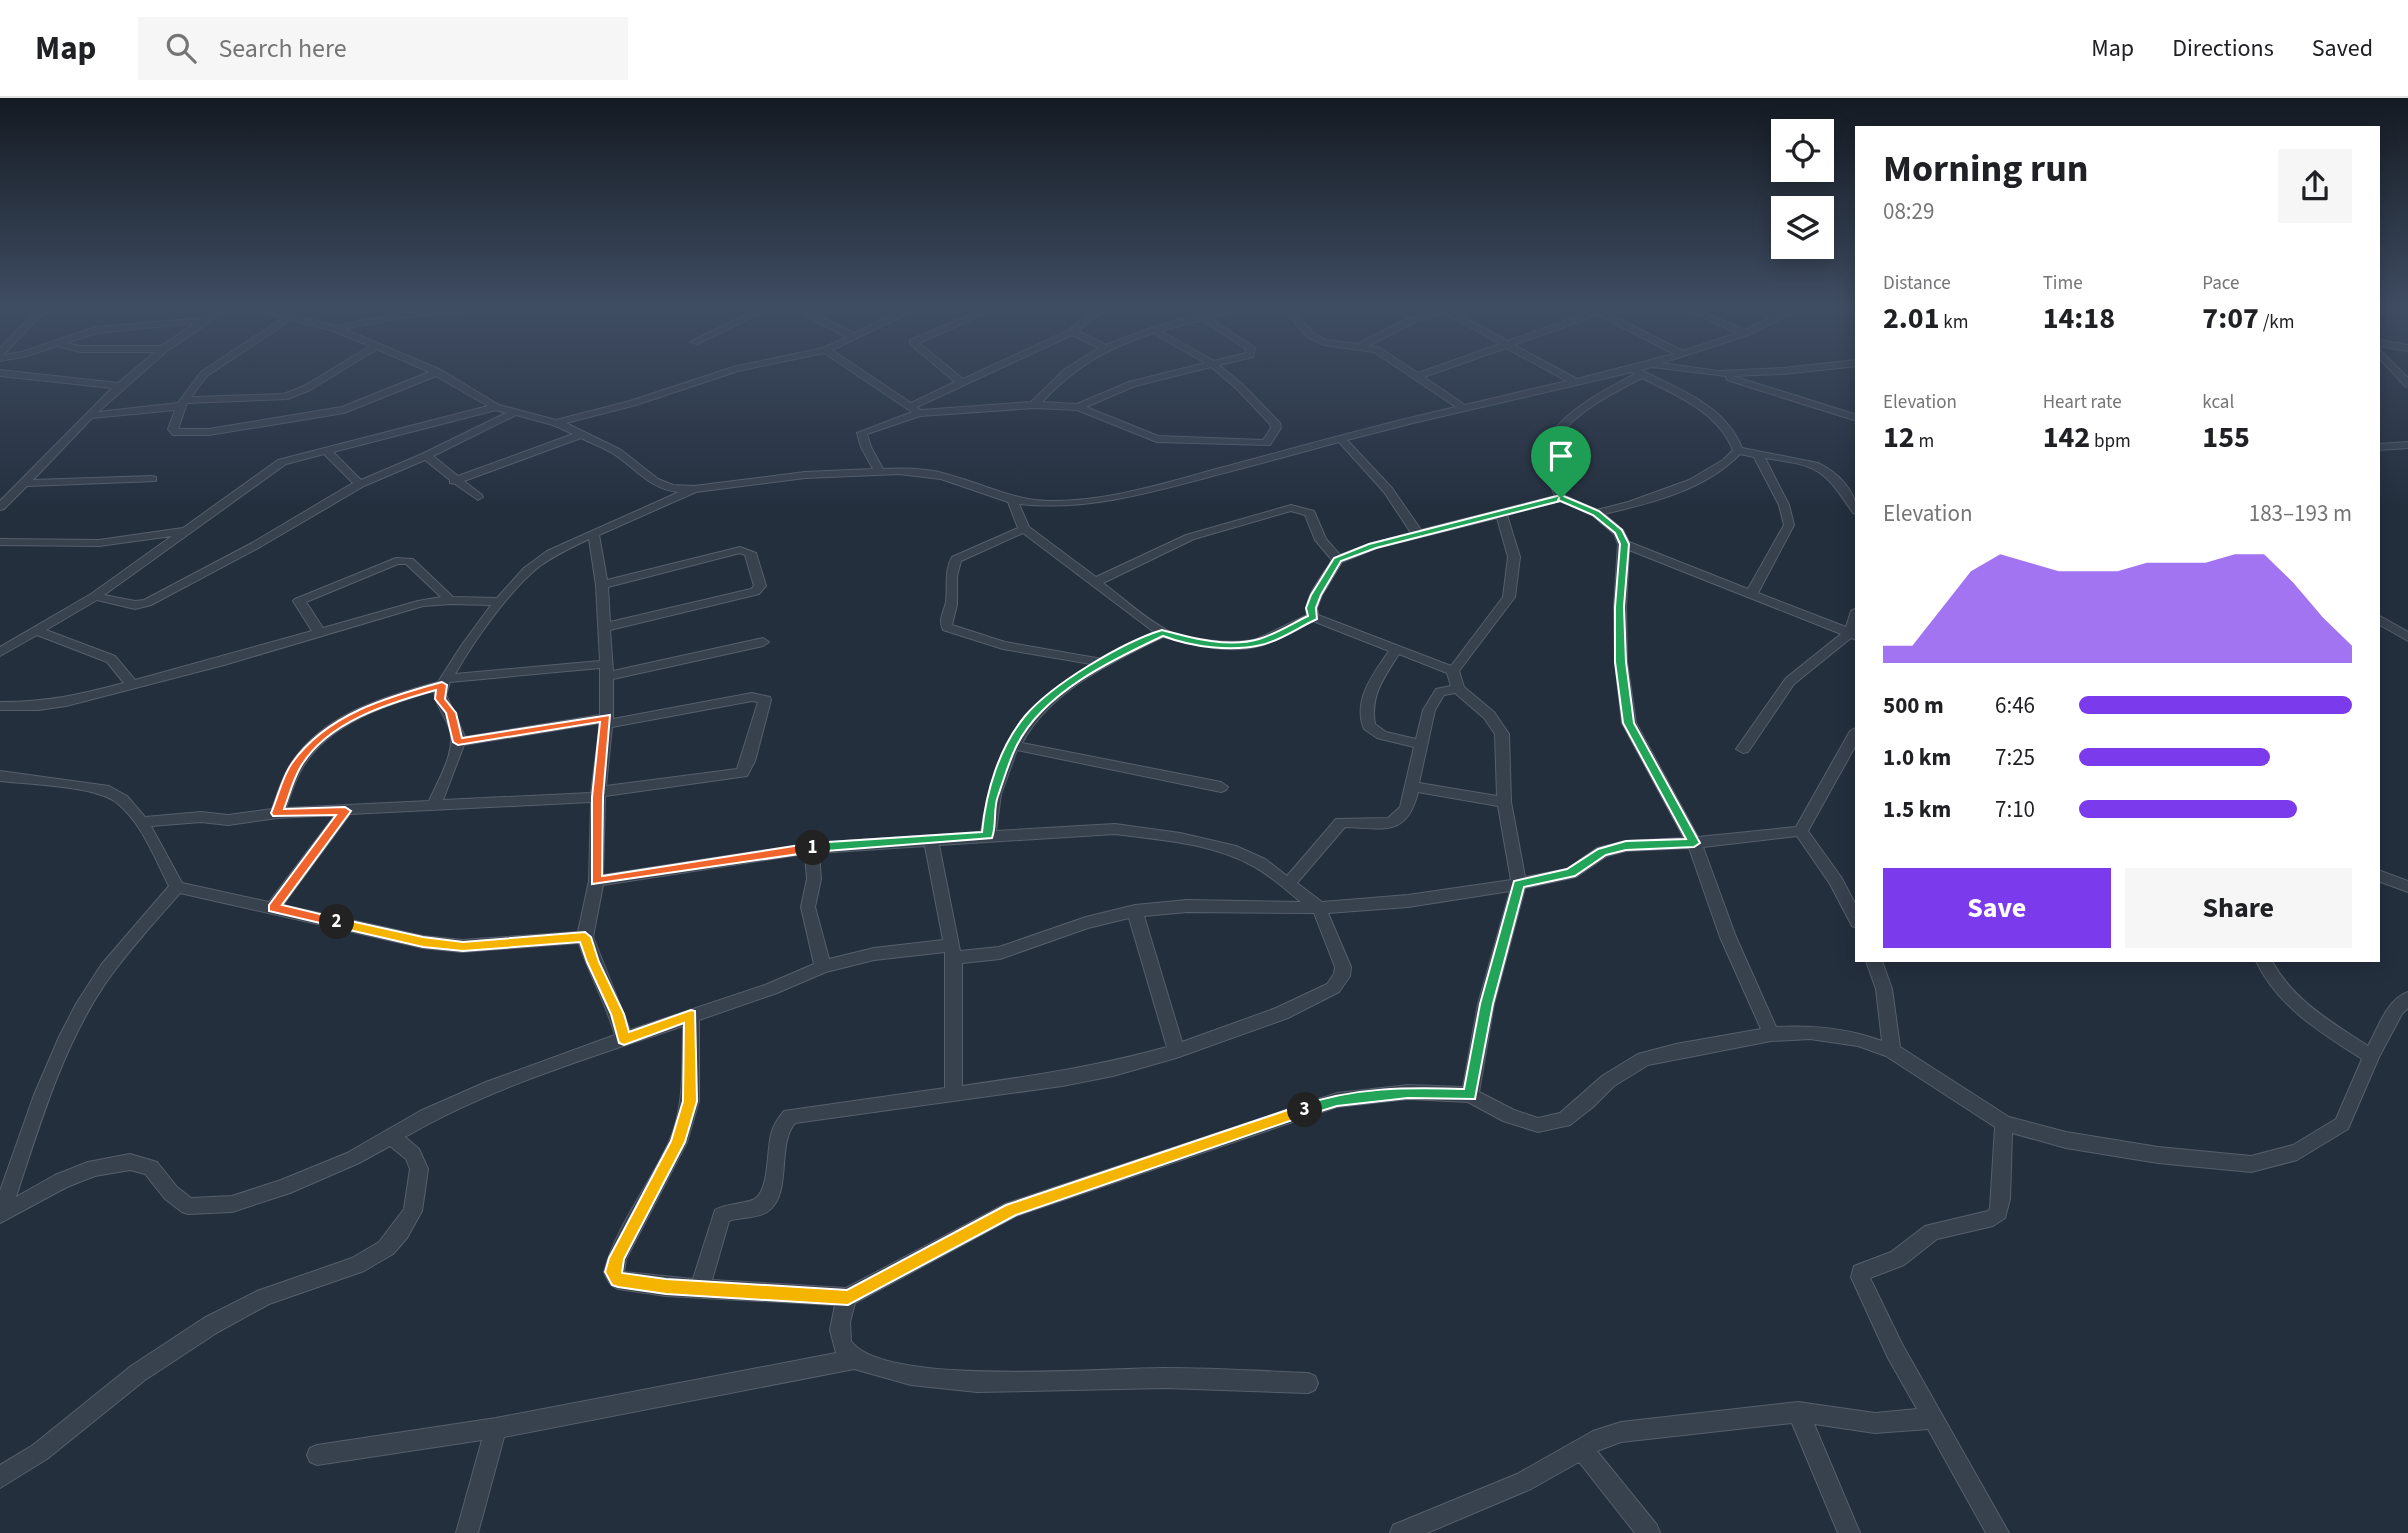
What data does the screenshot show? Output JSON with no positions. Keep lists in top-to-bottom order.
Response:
{
  "page": {
    "header": "Map",
    "search": "Search here",
    "nav": ["Map", "Directions", "Saved"],
    "heading": ["Morning run", "08:29"],
    "stats": [
      ["Distance", "2.01 km"],
      ["Time", "14:18"],
      ["Pace", "7:07 /km"],
      ["Elevation", "12 m"],
      ["Heart rate", "142 bpm"],
      ["kcal", "155"]
    ],
    "chart": ["Elevation", "183–193 m"],
    "list": [
      {
        "name": "500 m",
        "note": "6:46"
      },
      {
        "name": "1.0 km",
        "note": "7:25"
      },
      {
        "name": "1.5 km",
        "note": "7:10"
      }
    ],
    "pins": ["1", "2", "3"],
    "buttons": ["Save", "Share"]
  }
}
